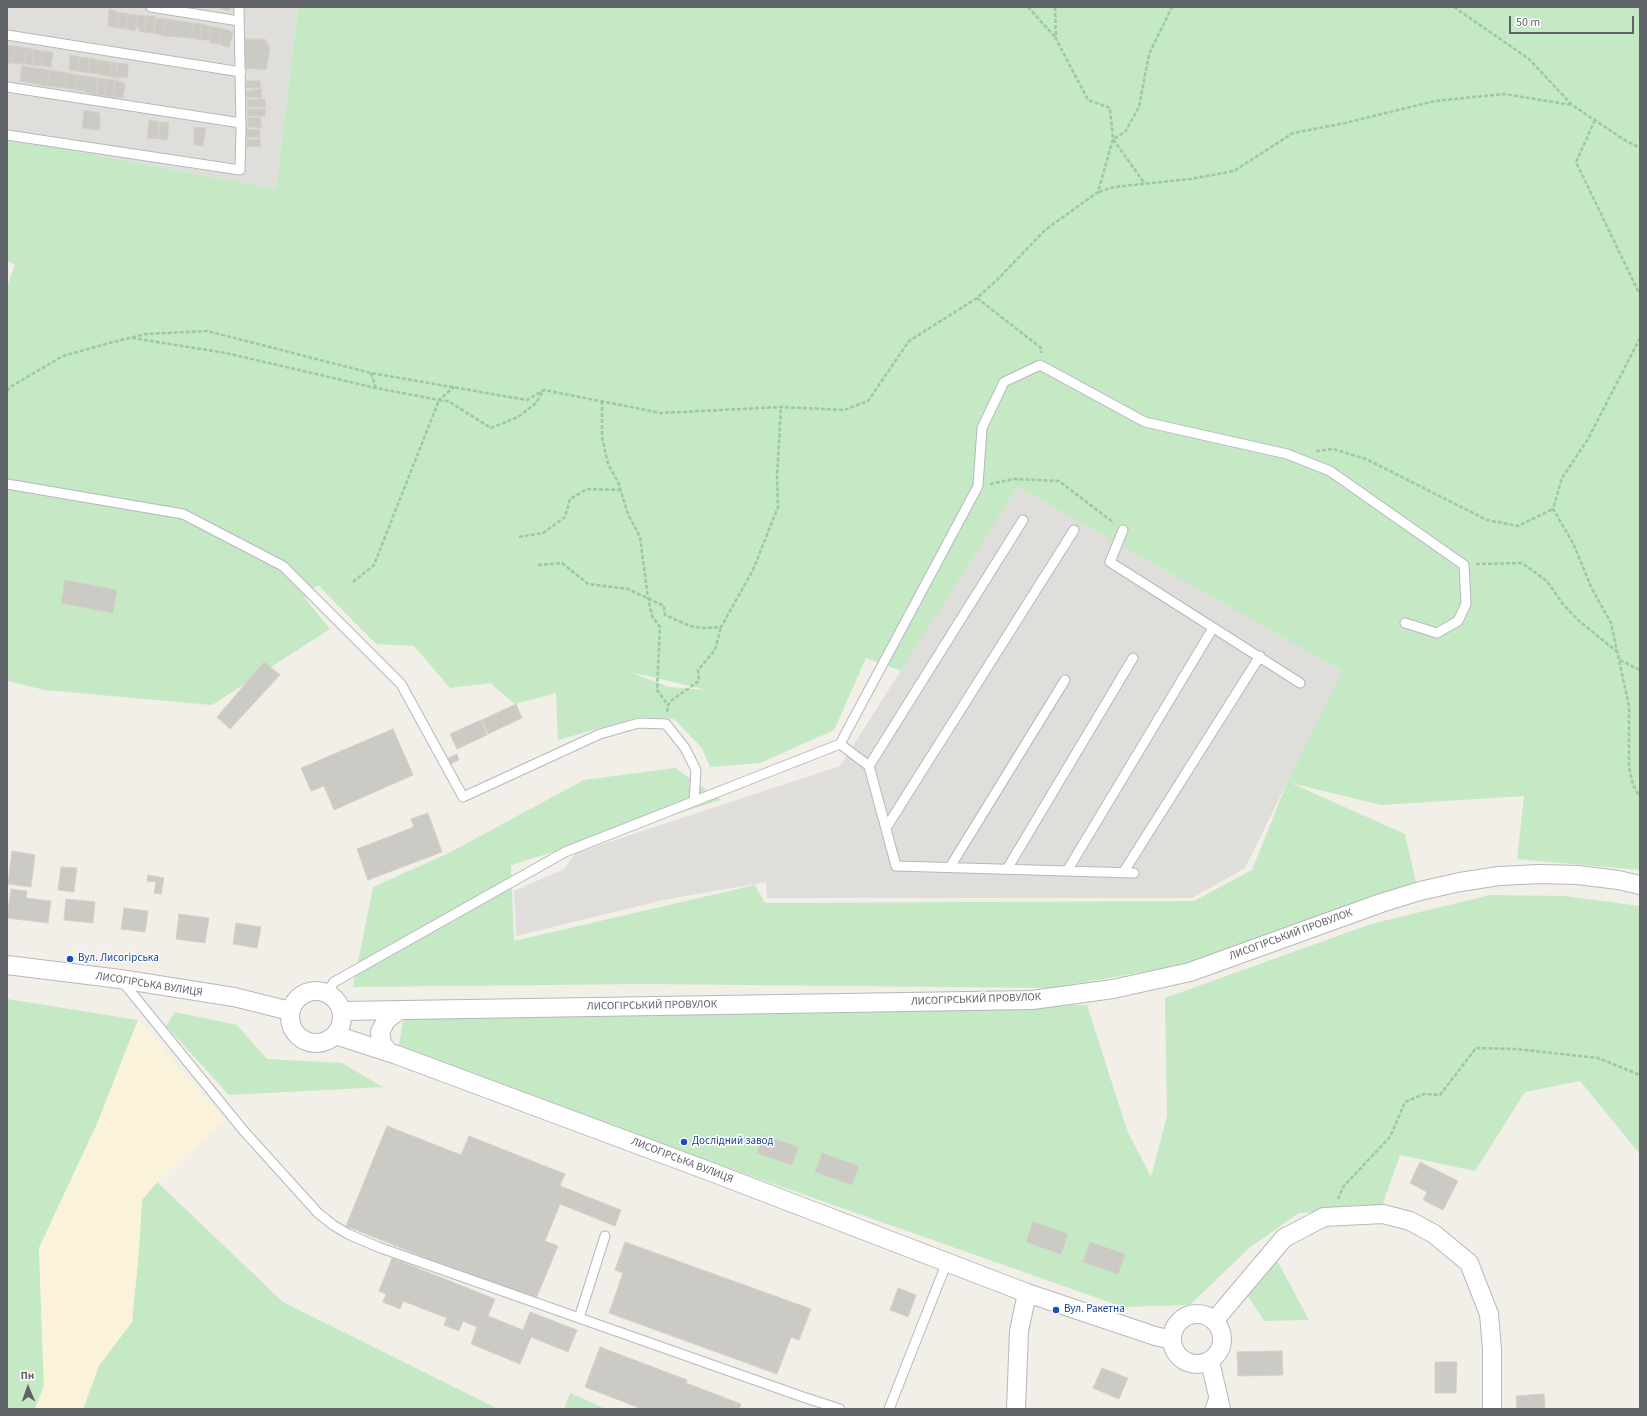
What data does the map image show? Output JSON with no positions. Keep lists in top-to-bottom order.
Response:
{
  "streets": {
    "street": ["ЛИСОГІРСЬКИЙ ПРОВУЛОК", "ЛИСОГІРСЬКА ВУЛИЦЯ"]
  },
  "crossings": [
    ["ЛИСОГІРСЬКИЙ ПРОВУЛОК", "ЛИСОГІРСЬКА ВУЛИЦЯ"]
  ],
  "places": ["Вул. Лисогірська", "Дослідний завод", "Вул. Ракетна"],
  "scale_bar": "50 m",
  "north": "top"
}
